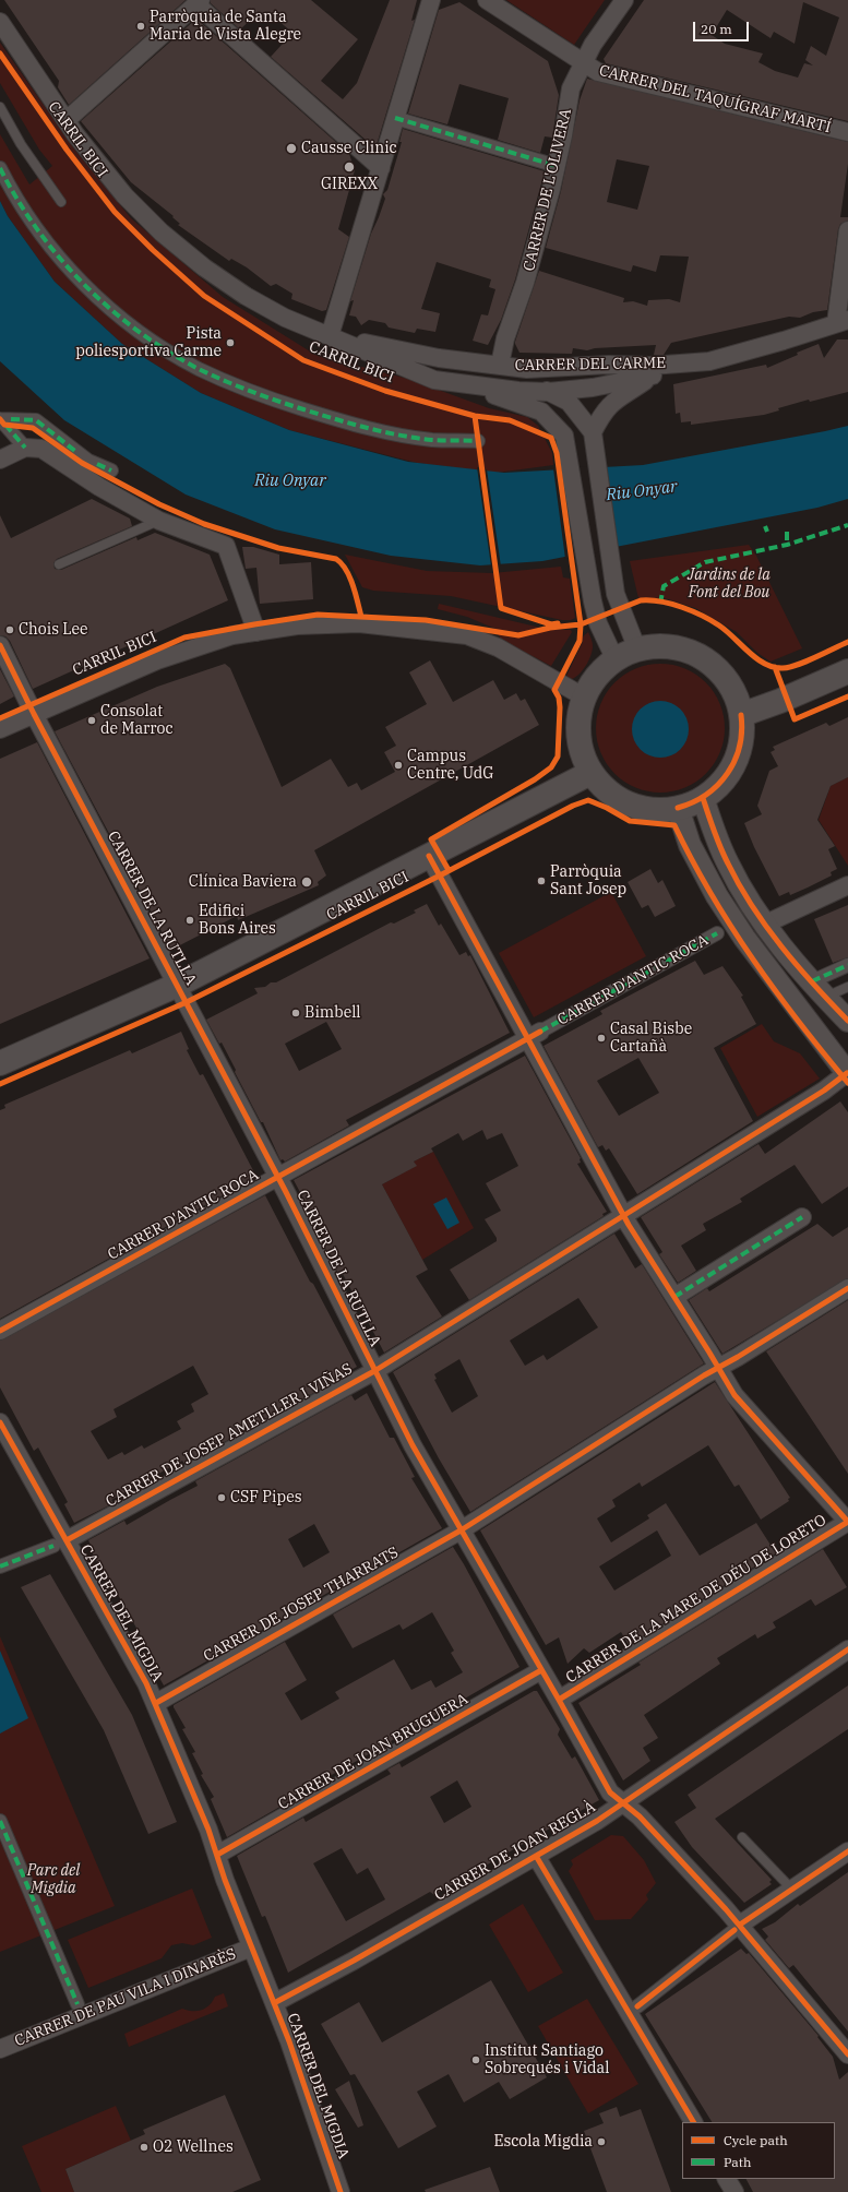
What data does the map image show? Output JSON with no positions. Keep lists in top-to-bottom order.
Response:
{
  "streets": {
    "street": [
      "CARRER DEL TAQUÍGRAF MARTÍ",
      "CARRER DE L'OLIVERA",
      "CARRER DEL CARME",
      "CARRER DE LA RUTLLA",
      "CARRER D'ANTIC ROCA",
      "CARRER DE JOSEP AMETLLER I VIÑAS",
      "CARRER DE LA MARE DE DÉU DE LORETO",
      "CARRER DE JOSEP THARRATS",
      "CARRER DEL MIGDIA",
      "CARRER DE JOAN BRUGUERA",
      "CARRER DE JOAN REGLÀ",
      "CARRER DE PAU VILA I DINARÈS"
    ],
    "cycle path": ["CARRIL BICI"]
  },
  "crossings": [
    ["CARRER DEL TAQUÍGRAF MARTÍ", "CARRER DE L'OLIVERA"],
    ["CARRER DE L'OLIVERA", "CARRER DEL CARME"],
    ["CARRER DE LA RUTLLA", "CARRER D'ANTIC ROCA"],
    ["CARRER DE LA RUTLLA", "CARRER DE JOSEP AMETLLER I VIÑAS"],
    ["CARRER DE LA RUTLLA", "CARRER DE LA MARE DE DÉU DE LORETO"],
    ["CARRER DE LA RUTLLA", "CARRER DE JOSEP THARRATS"],
    ["CARRER DE LA RUTLLA", "CARRER DE JOAN BRUGUERA"],
    ["CARRER DE LA RUTLLA", "CARRER DE JOAN REGLÀ"],
    ["CARRER DE JOSEP AMETLLER I VIÑAS", "CARRER DEL MIGDIA"],
    ["CARRER DE JOSEP THARRATS", "CARRER DEL MIGDIA"],
    ["CARRER DEL MIGDIA", "CARRER DE JOAN BRUGUERA"],
    ["CARRER DEL MIGDIA", "CARRER DE JOAN REGLÀ"],
    ["CARRER DEL MIGDIA", "CARRER DE PAU VILA I DINARÈS"]
  ],
  "water": ["Riu Onyar"],
  "parks": ["Jardins de la Font del Bou", "Parc del Migdia"],
  "places": [
    "Parròquia de Santa Maria de Vista Alegre",
    "Causse Clinic",
    "GIREXX",
    "Pista poliesportiva Carme",
    "Chois Lee",
    "Consolat de Marroc",
    "Campus Centre, UdG",
    "Parròquia Sant Josep",
    "Clínica Baviera",
    "Edifici Bons Aires",
    "Bimbell",
    "Casal Bisbe Cartañà",
    "CSF Pipes",
    "Institut Santiago Sobrequés i Vidal",
    "Escola Migdia",
    "O2 Wellnes"
  ],
  "legend": ["Cycle path", "Path"],
  "scale_bar": "20 m"
}
